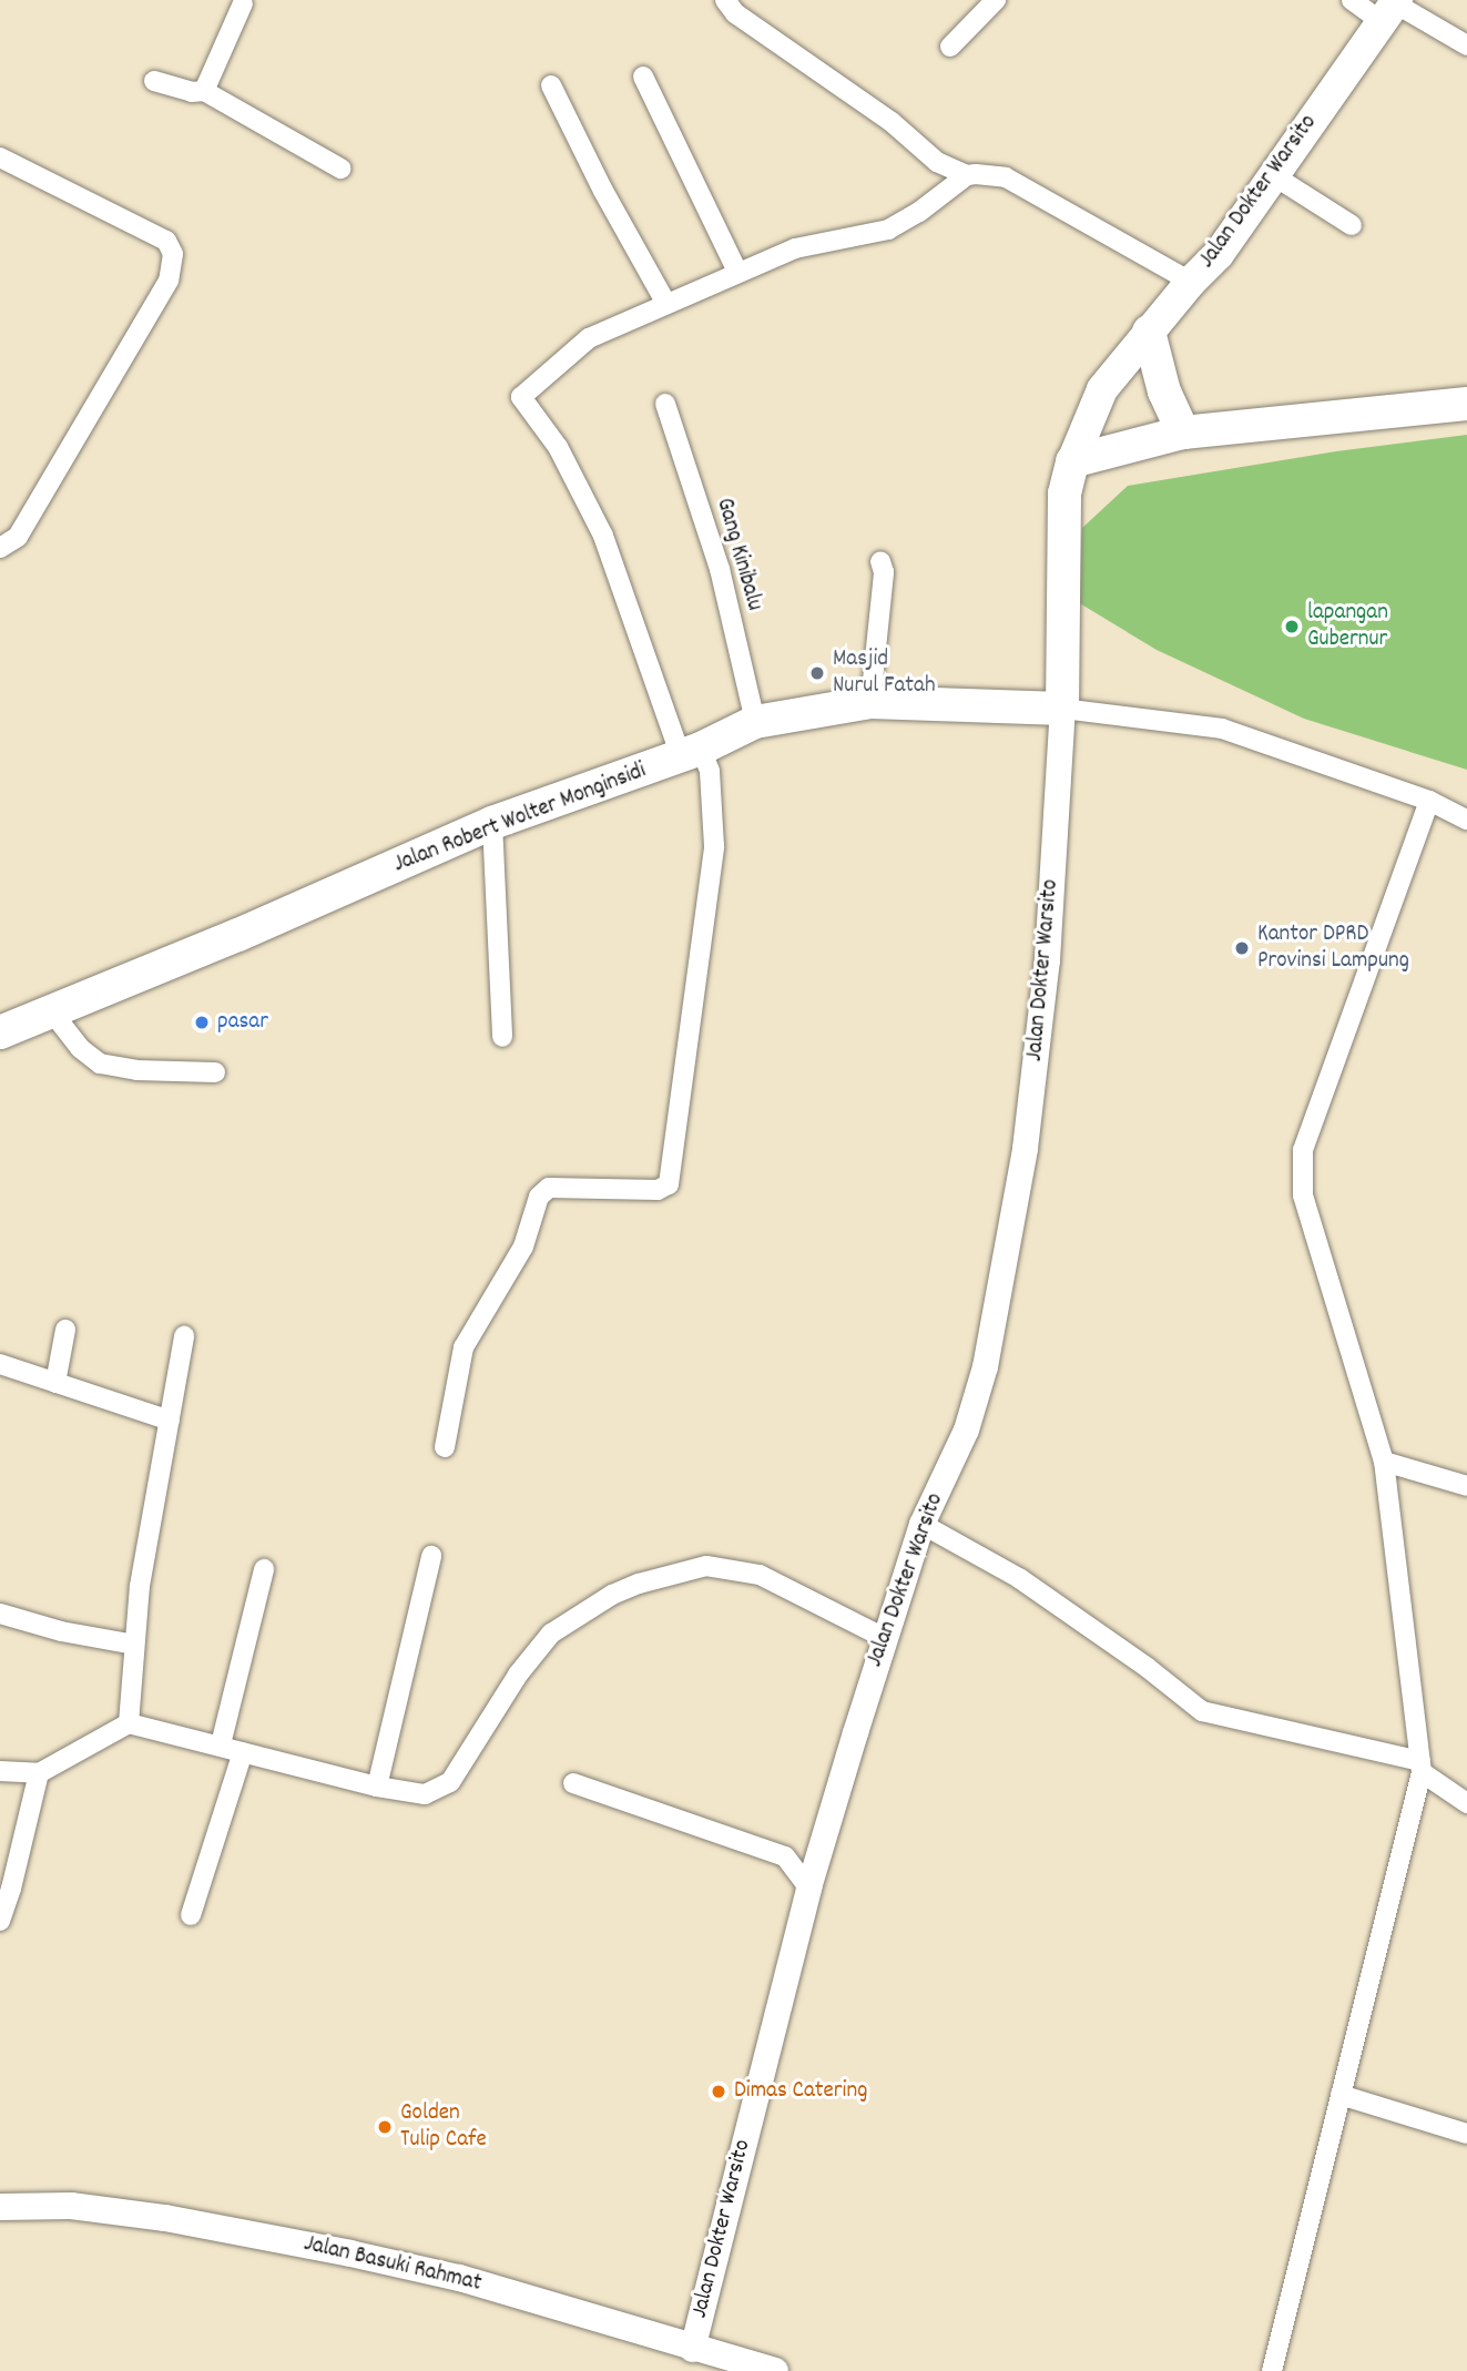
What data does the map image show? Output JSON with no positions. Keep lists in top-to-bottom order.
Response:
{
  "streets": {
    "highway": ["Jalan Robert Wolter Monginsidi"],
    "main road": ["Jalan Dokter Warsito", "Jalan Basuki Rahmat"],
    "street": ["Gang Kinibalu"]
  },
  "crossings": [
    ["Jalan Dokter Warsito", "Jalan Robert Wolter Monginsidi"],
    ["Jalan Dokter Warsito", "Jalan Basuki Rahmat"],
    ["Gang Kinibalu", "Jalan Robert Wolter Monginsidi"]
  ],
  "places": [
    "lapangan Gubernur",
    "Masjid Nurul Fatah",
    "Kantor DPRD Provinsi Lampung",
    "pasar",
    "Dimas Catering",
    "Golden Tulip Cafe"
  ]
}
